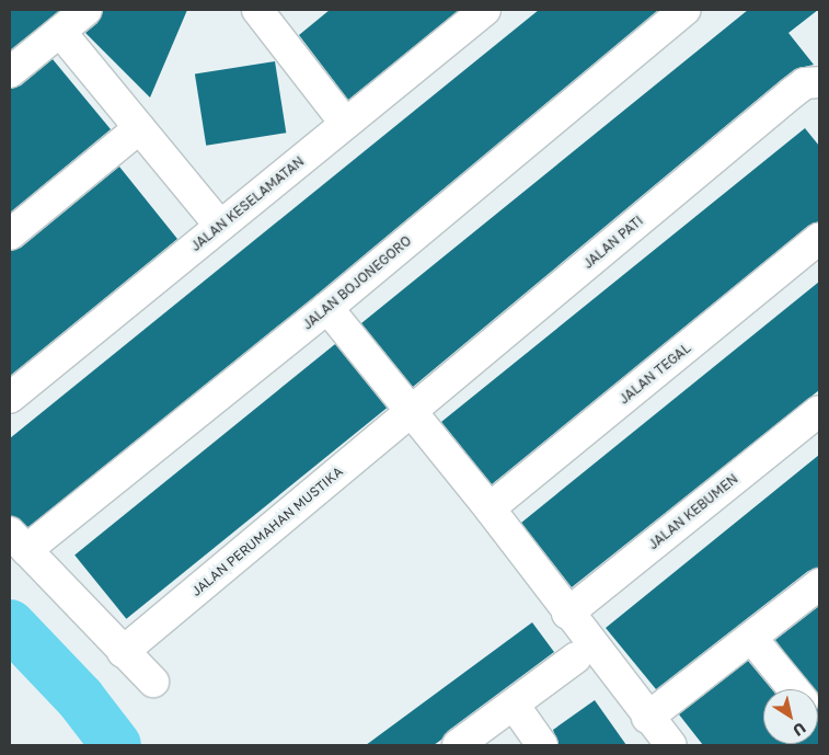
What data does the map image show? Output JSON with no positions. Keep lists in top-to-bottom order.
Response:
{
  "streets": {
    "street": [
      "JALAN KESELAMATAN",
      "JALAN PATI",
      "JALAN BOJONEGORO",
      "JALAN TEGAL",
      "JALAN KEBUMEN",
      "JALAN PERUMAHAN MUSTIKA"
    ]
  },
  "crossings": [
    ["JALAN PATI", "JALAN PERUMAHAN MUSTIKA"]
  ],
  "north": "bottom right"
}
